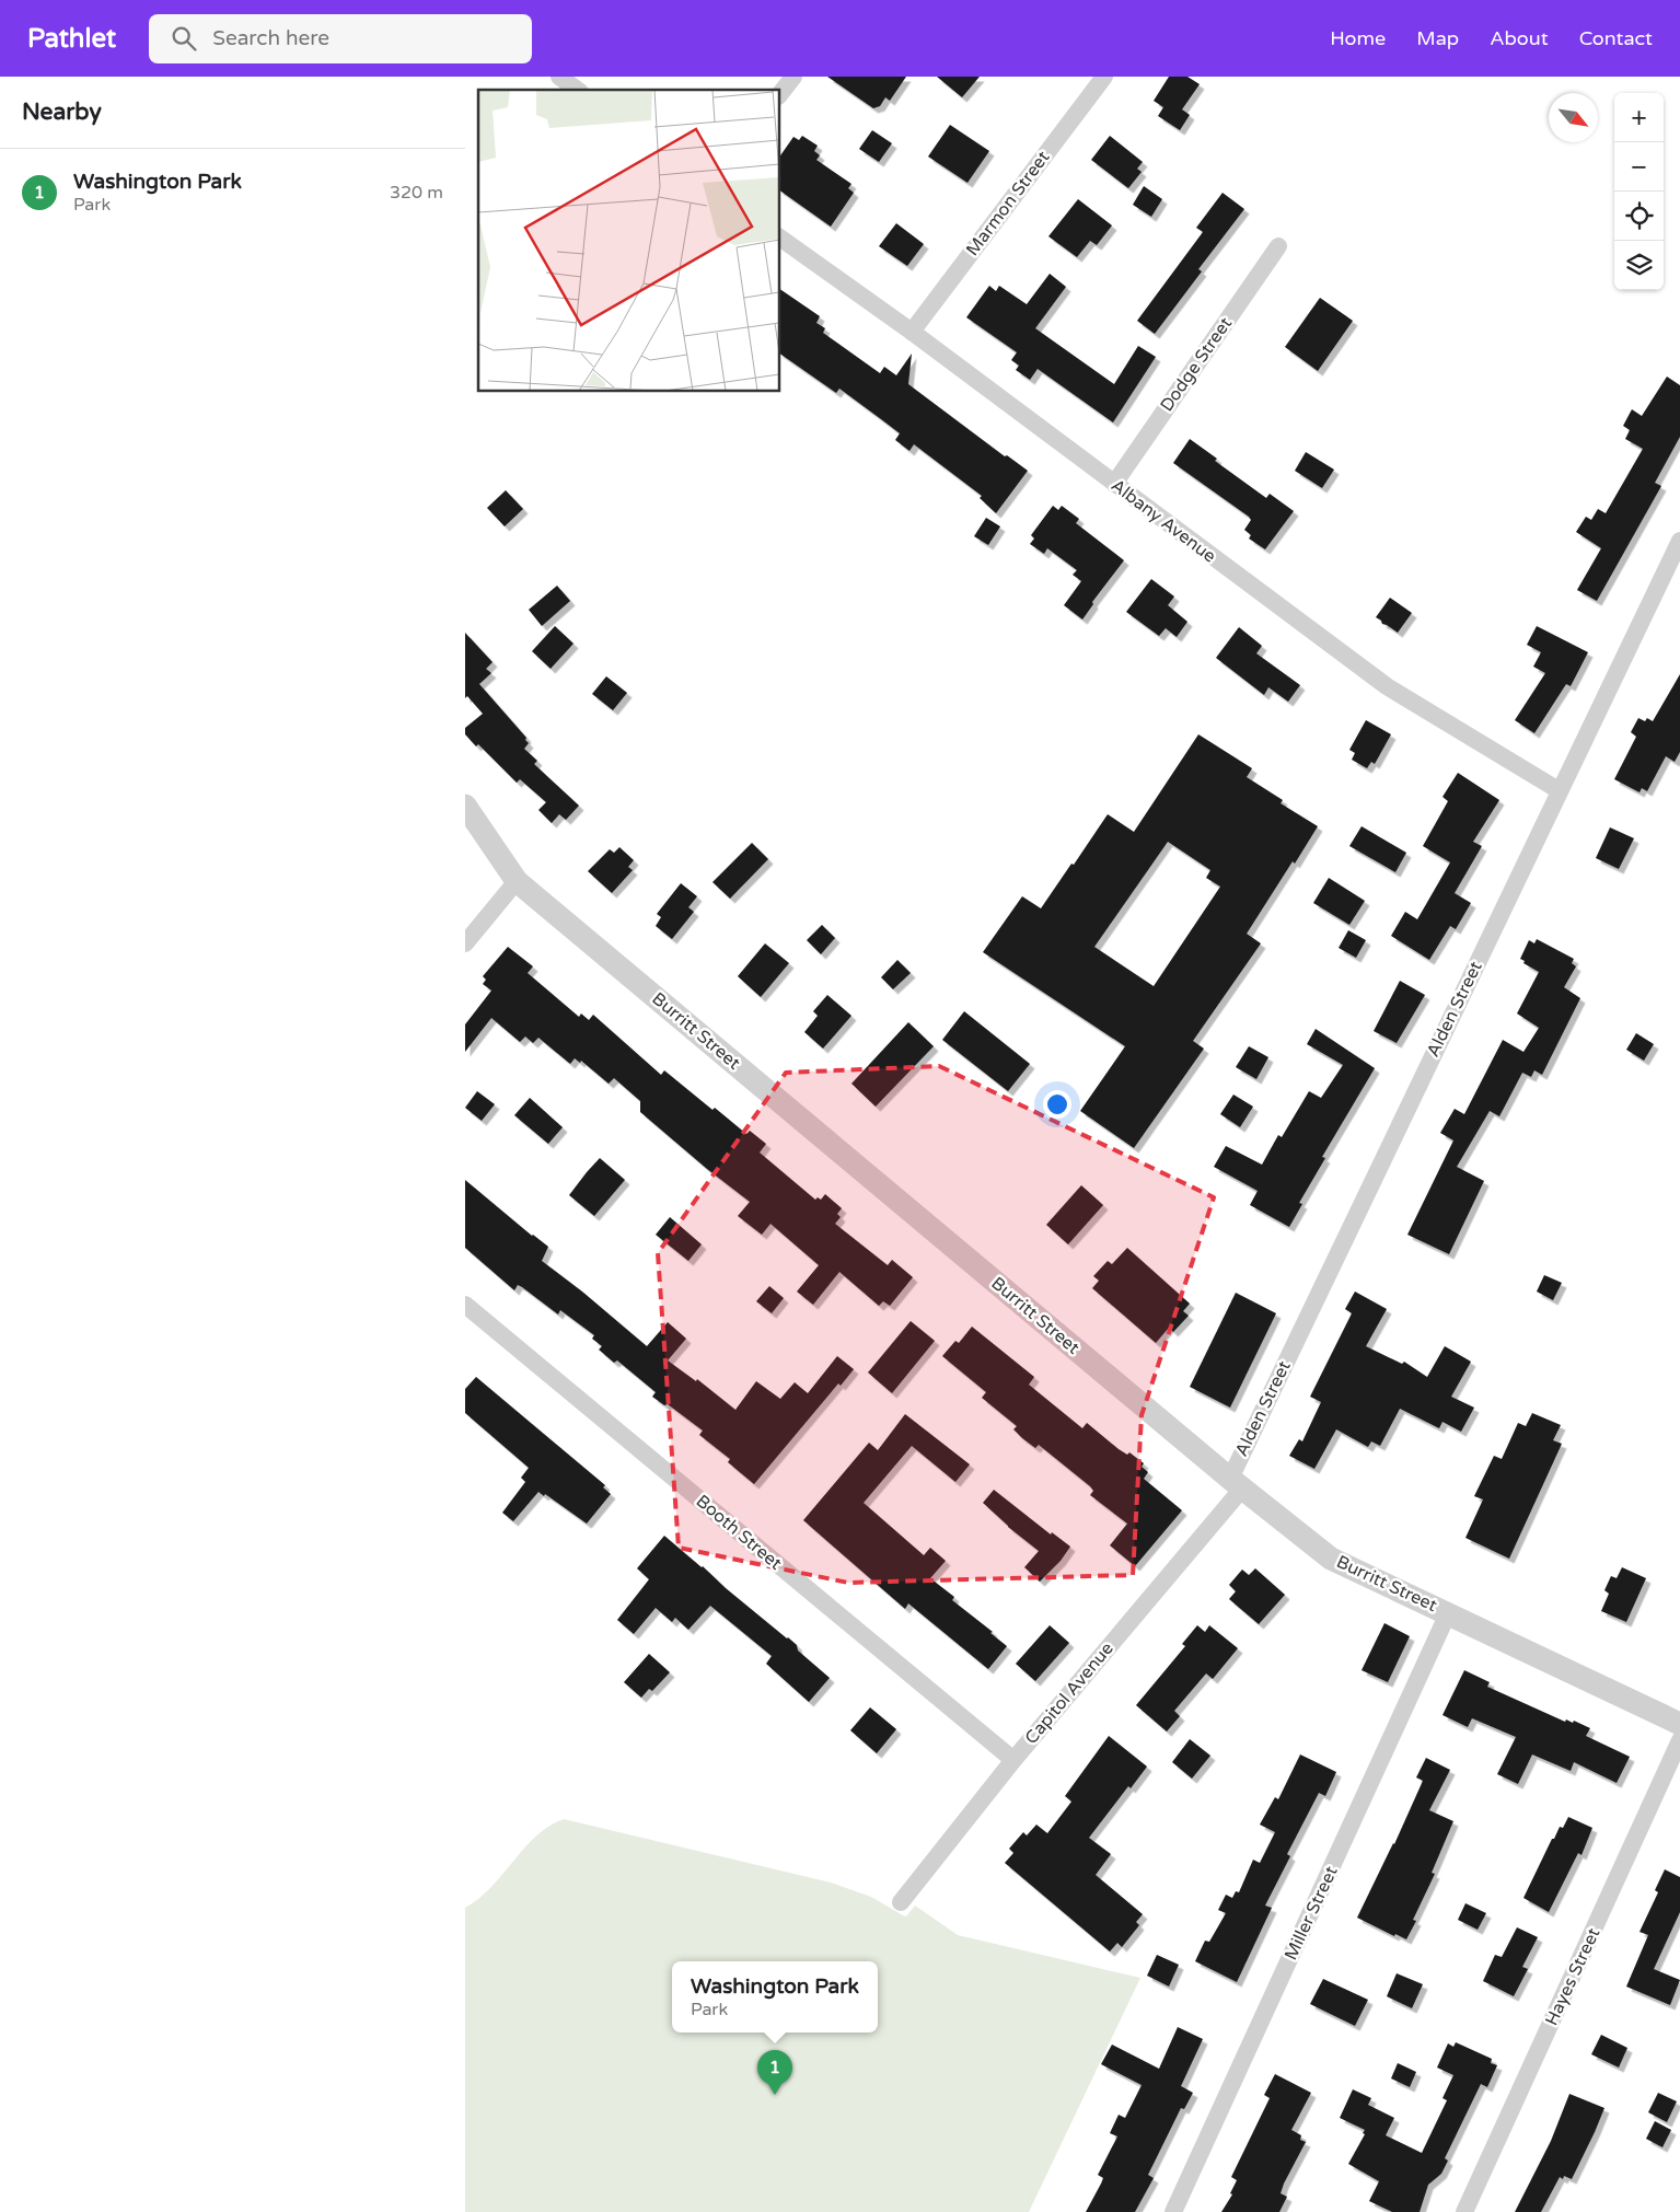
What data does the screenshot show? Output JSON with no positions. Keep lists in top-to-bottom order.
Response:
{
  "streets": {
    "street": [
      "Marmon Street",
      "Dodge Street",
      "Albany Avenue",
      "Alden Street",
      "Burritt Street",
      "Booth Street",
      "Capitol Avenue",
      "Miller Street",
      "Hayes Street"
    ]
  },
  "crossings": [
    ["Marmon Street", "Albany Avenue"],
    ["Dodge Street", "Albany Avenue"],
    ["Albany Avenue", "Alden Street"],
    ["Alden Street", "Burritt Street"],
    ["Alden Street", "Capitol Avenue"],
    ["Burritt Street", "Capitol Avenue"],
    ["Burritt Street", "Miller Street"],
    ["Booth Street", "Capitol Avenue"]
  ],
  "north": "bottom right",
  "page": {
    "header": "Pathlet",
    "search": "Search here",
    "nav": [
      "Home",
      "Map",
      "About",
      "Contact"
    ],
    "heading": "Nearby",
    "map_buttons": ["+", "−"],
    "list": [
      {
        "mark": "1",
        "name": "Washington Park",
        "note": "Park",
        "value": "320 m"
      }
    ],
    "popup": ["Washington Park", "Park"],
    "pins": "1"
  }
}
